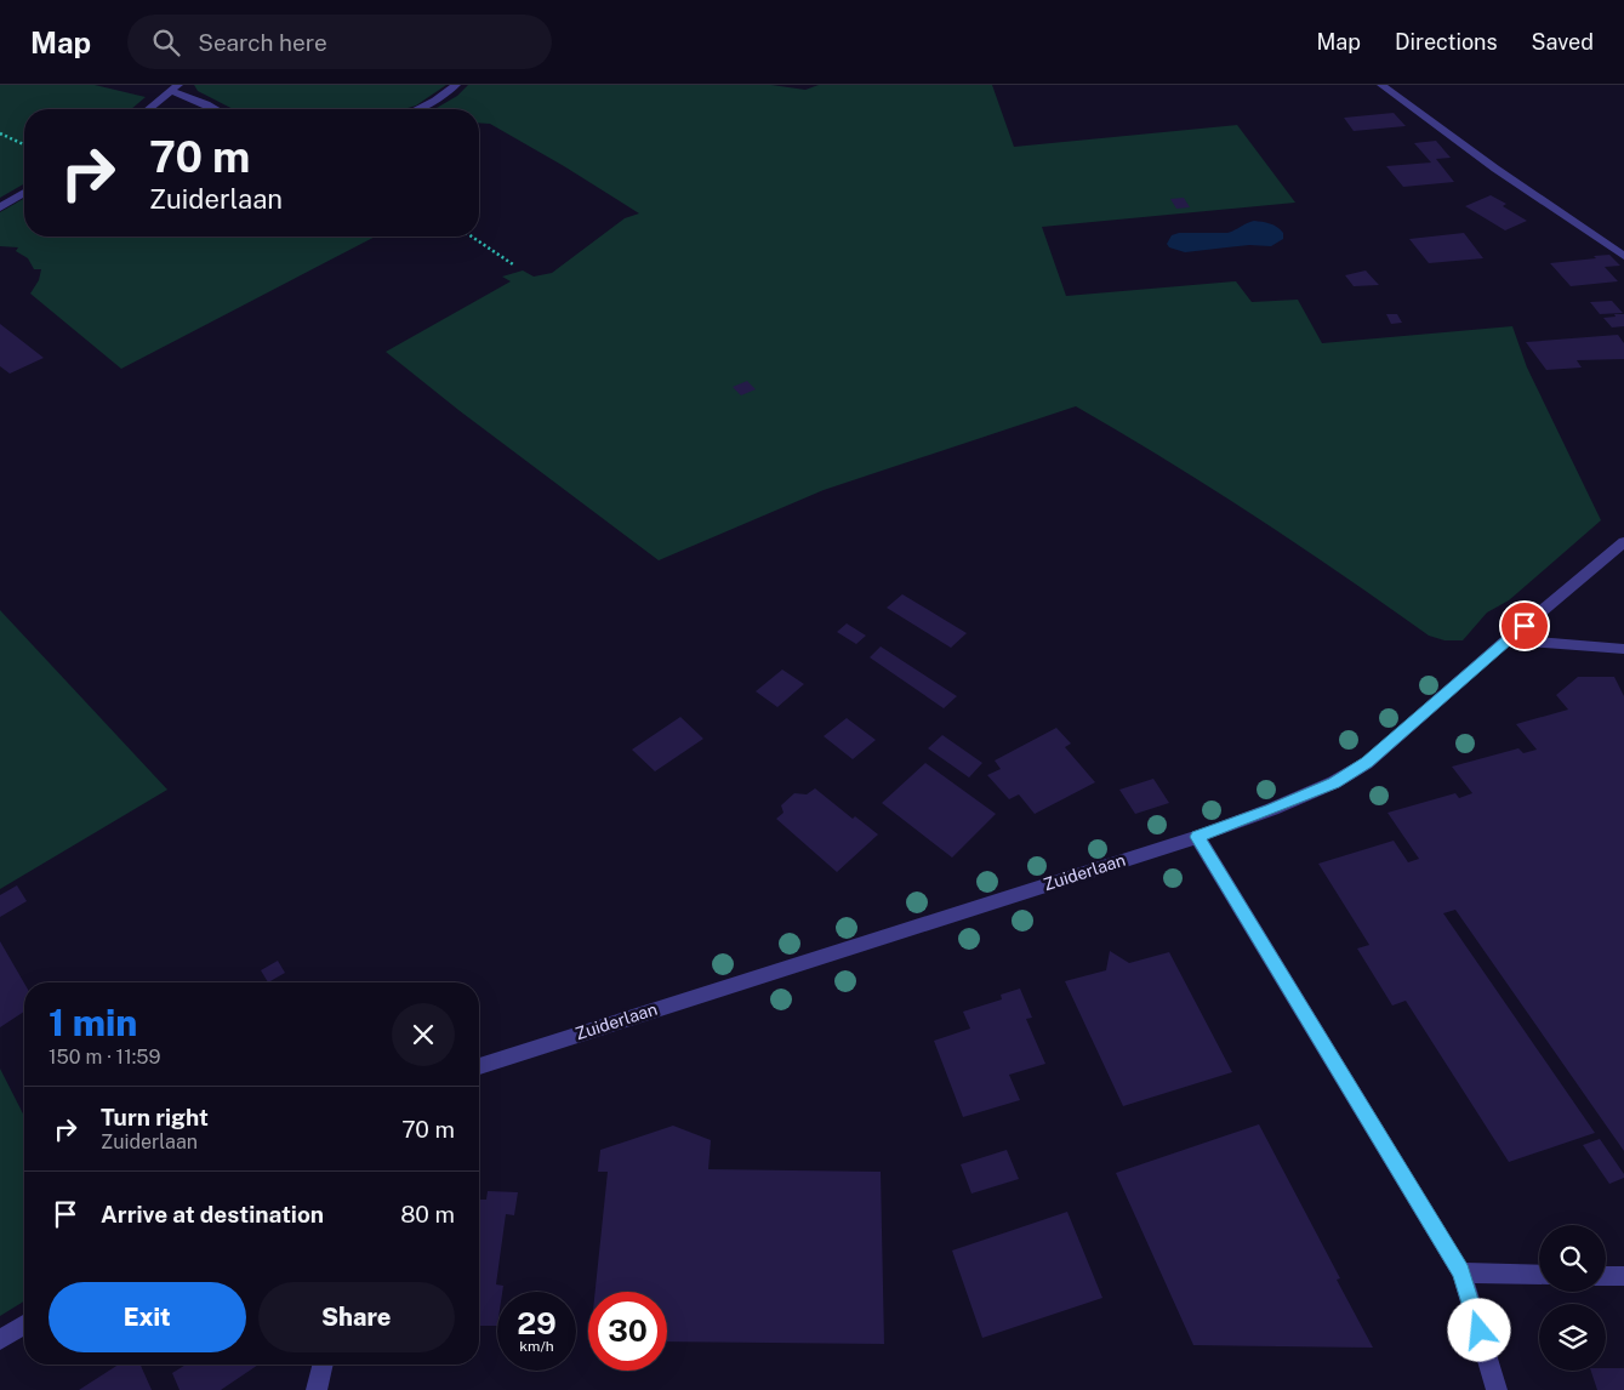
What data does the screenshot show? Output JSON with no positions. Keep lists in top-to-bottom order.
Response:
{
  "streets": {
    "street": ["Zuiderlaan"]
  },
  "page": {
    "header": "Map",
    "search": "Search here",
    "nav": ["Map", "Directions", "Saved"],
    "turn": ["70 m", "Zuiderlaan"],
    "heading": ["1 min", "150 m · 11:59"],
    "list": [
      {
        "name": "Turn right",
        "note": "Zuiderlaan",
        "value": "70 m"
      },
      {
        "name": "Arrive at destination",
        "value": "80 m"
      }
    ],
    "buttons": ["Exit", "Share"],
    "speed": "29 km/h",
    "limit": "30"
  }
}
